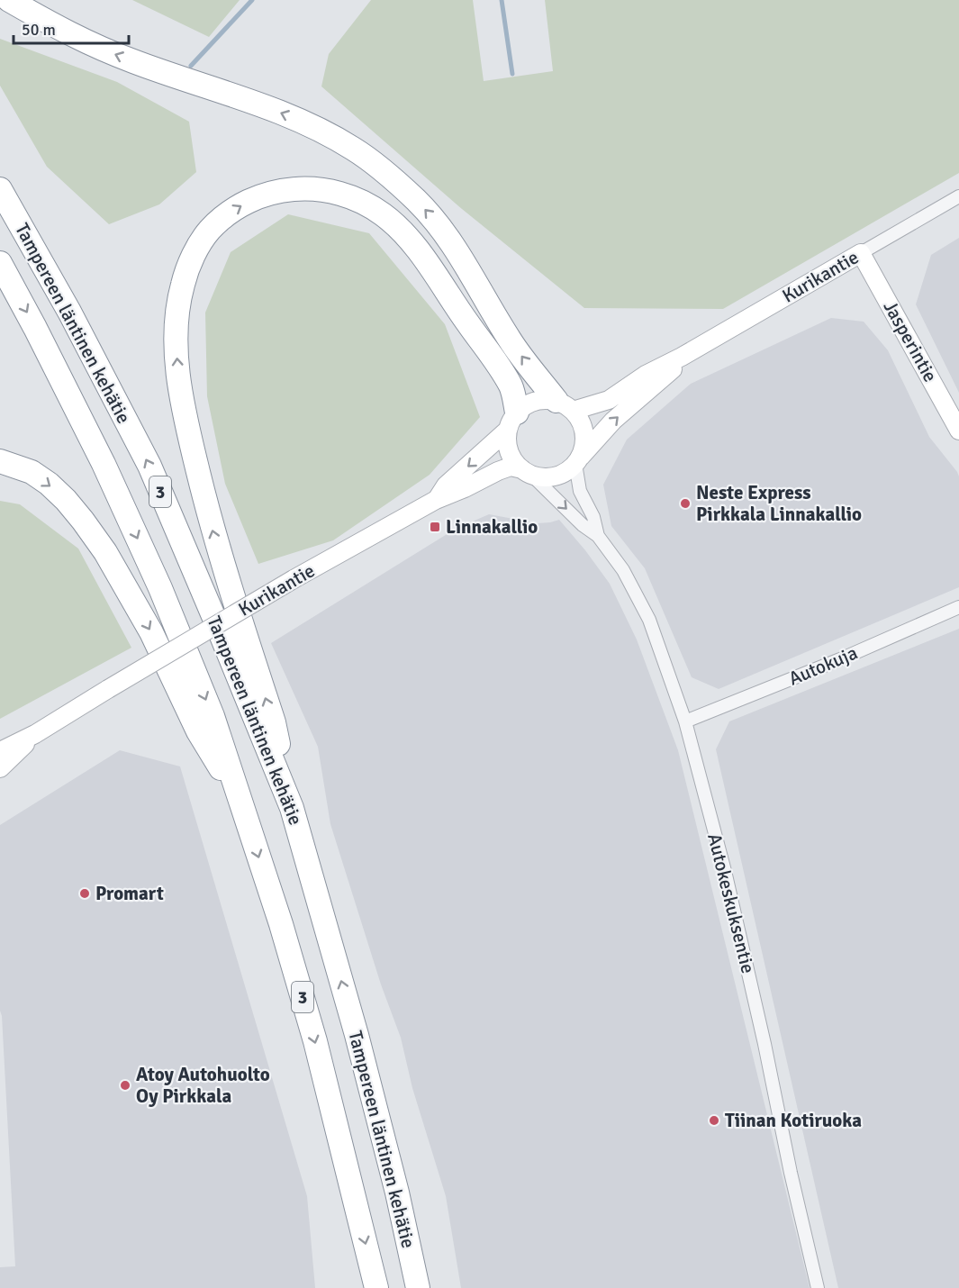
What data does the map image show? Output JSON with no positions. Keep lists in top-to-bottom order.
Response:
{
  "streets": {
    "highway": ["Tampereen läntinen kehätie", "3"],
    "main road": ["Kurikantie", "Jasperintie"],
    "street": ["Autokuja", "Autokeskuksentie"]
  },
  "crossings": [
    ["Kurikantie", "Jasperintie"],
    ["Kurikantie", "Autokeskuksentie"],
    ["Autokuja", "Autokeskuksentie"]
  ],
  "places": {
    "other": [
      "Neste Express Pirkkala Linnakallio",
      "Promart",
      "Atoy Autohuolto Oy Pirkkala",
      "Tiinan Kotiruoka"
    ],
    "transit": ["Linnakallio"]
  },
  "scale_bar": "50 m"
}
